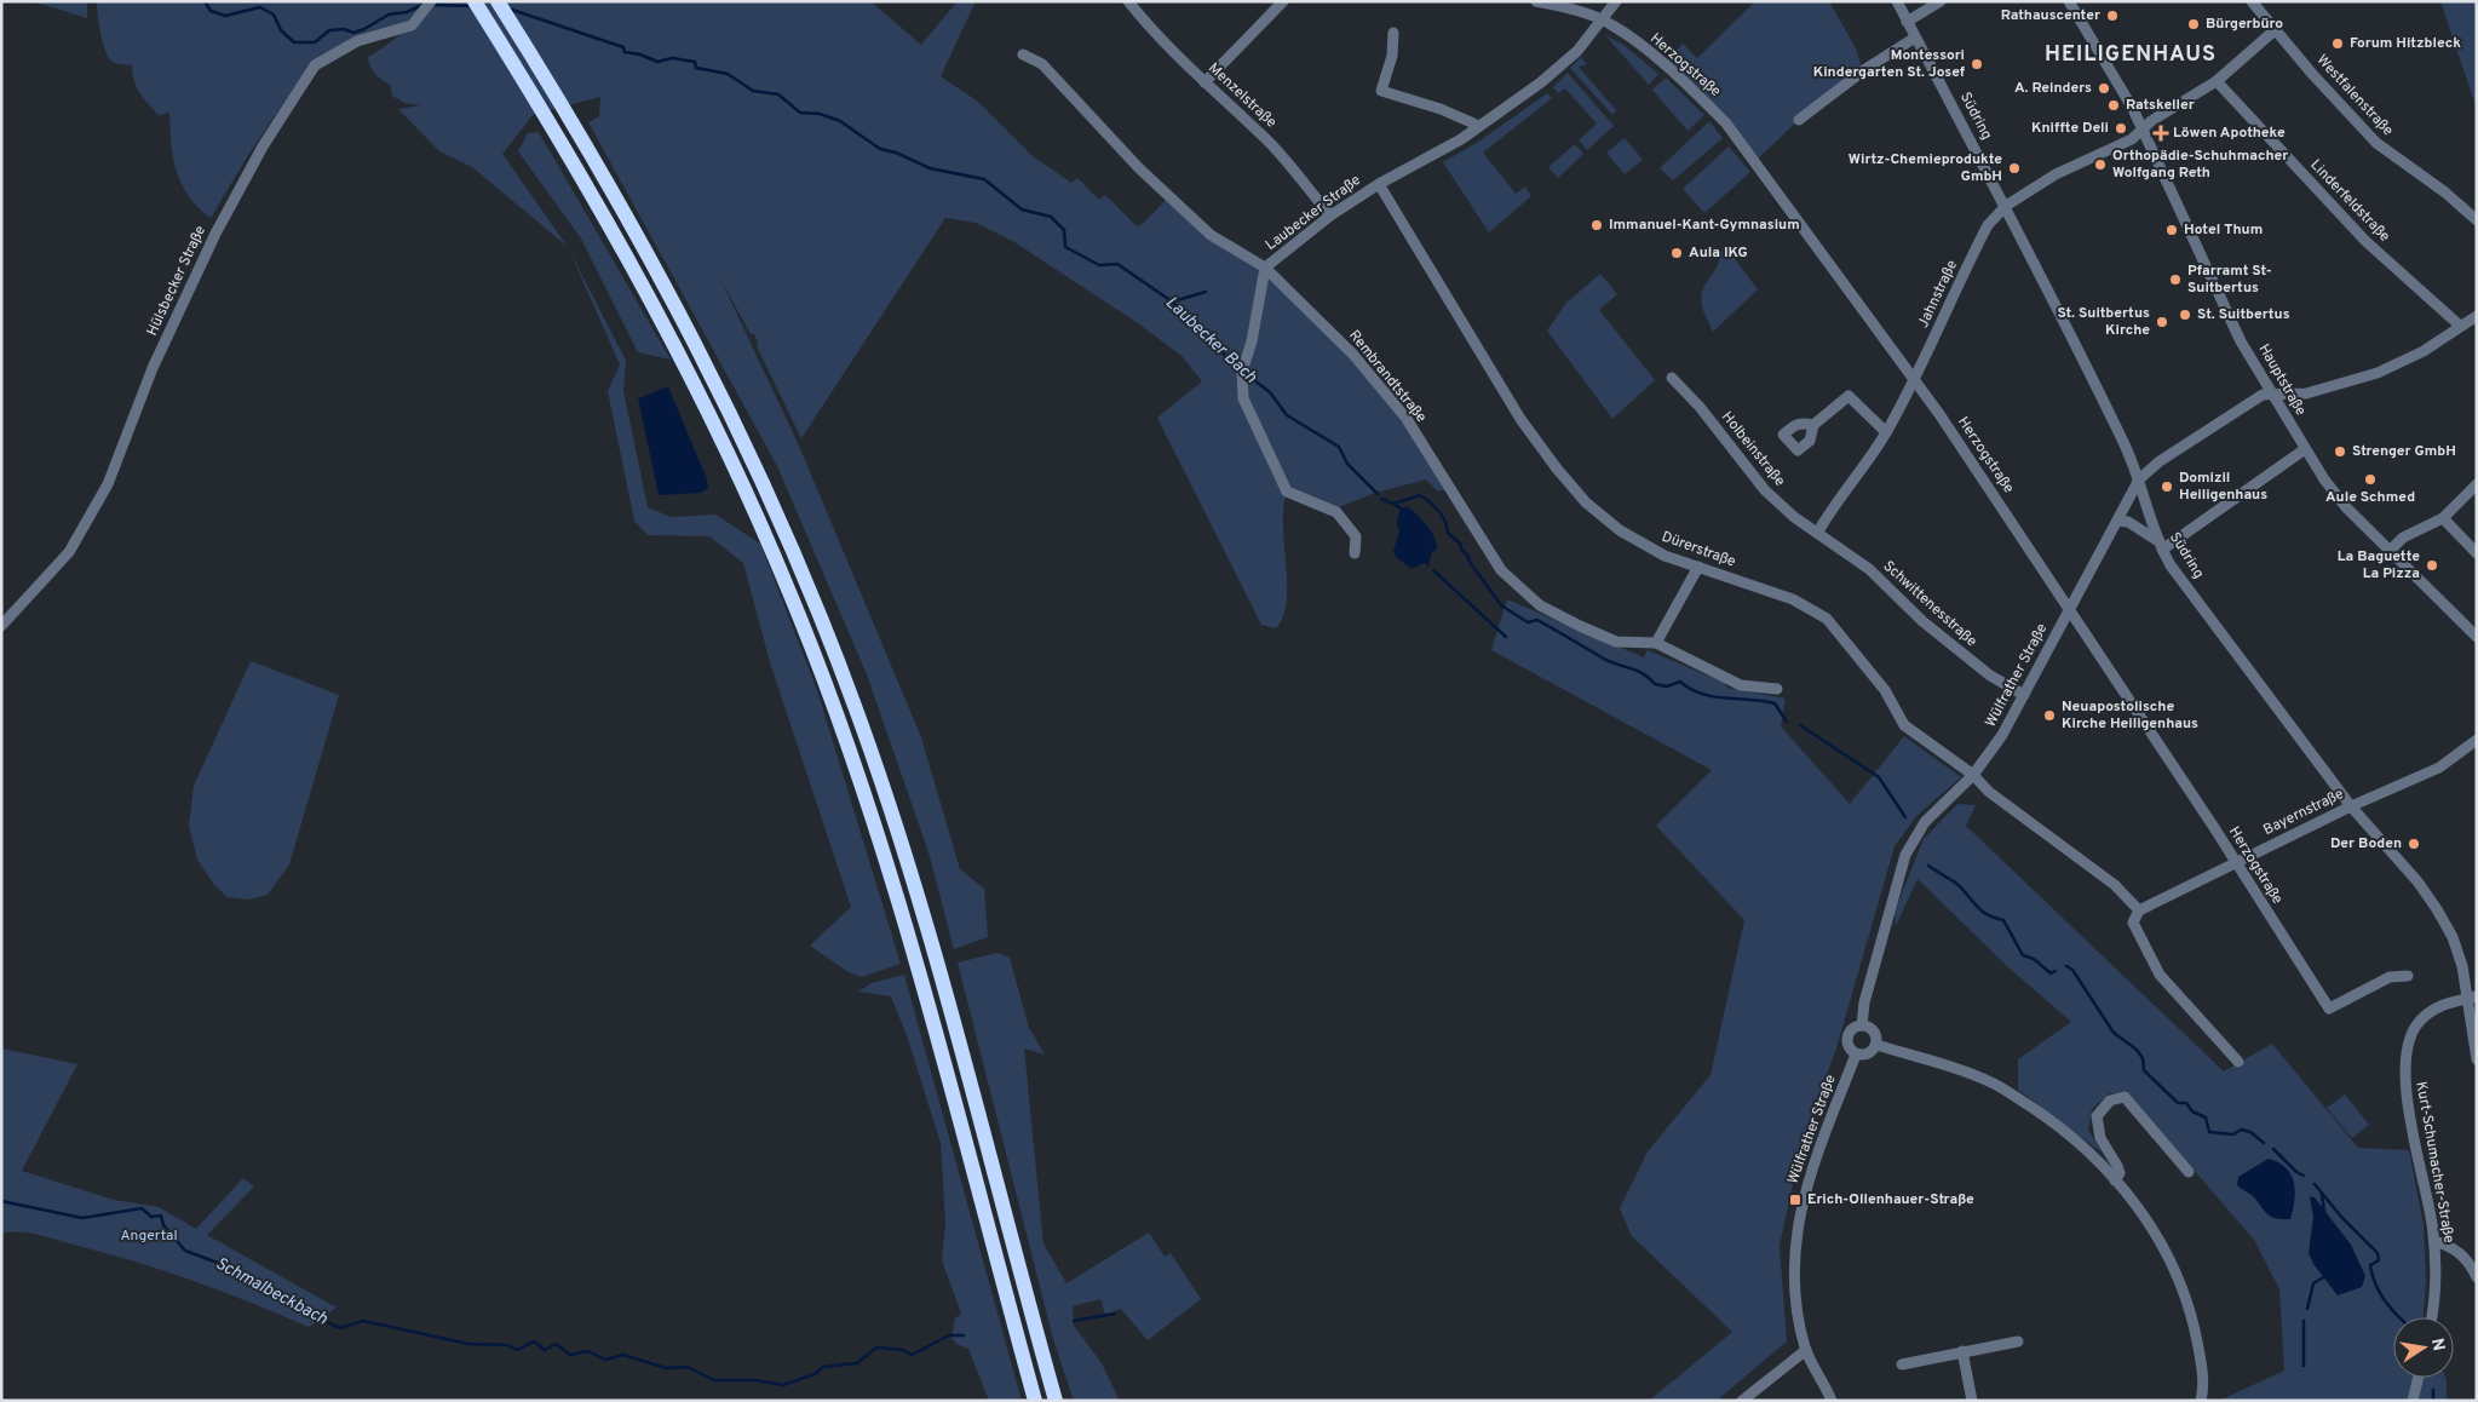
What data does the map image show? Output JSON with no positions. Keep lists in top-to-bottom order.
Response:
{
  "streets": {
    "street": [
      "Herzogstraße",
      "Menzelstraße",
      "Westfalenstraße",
      "Südring",
      "Linderfeldstraße",
      "Laubecker Straße",
      "Hülsbecker Straße",
      "Jahnstraße",
      "Rembrandtstraße",
      "Hauptstraße",
      "Holbeinstraße",
      "Dürerstraße",
      "Schwittenesstraße",
      "Wülfrather Straße",
      "Bayernstraße",
      "Kurt-Schumacher-Straße"
    ]
  },
  "crossings": [
    ["Herzogstraße", "Laubecker Straße"],
    ["Herzogstraße", "Jahnstraße"],
    ["Herzogstraße", "Wülfrather Straße"],
    ["Herzogstraße", "Bayernstraße"],
    ["Menzelstraße", "Laubecker Straße"],
    ["Westfalenstraße", "Jahnstraße"],
    ["Südring", "Jahnstraße"],
    ["Südring", "Wülfrather Straße"],
    ["Südring", "Bayernstraße"],
    ["Südring", "Kurt-Schumacher-Straße"],
    ["Linderfeldstraße", "Jahnstraße"],
    ["Laubecker Straße", "Rembrandtstraße"],
    ["Laubecker Straße", "Dürerstraße"],
    ["Jahnstraße", "Hauptstraße"],
    ["Jahnstraße", "Holbeinstraße"],
    ["Jahnstraße", "Schwittenesstraße"],
    ["Hauptstraße", "Wülfrather Straße"],
    ["Holbeinstraße", "Schwittenesstraße"],
    ["Dürerstraße", "Wülfrather Straße"],
    ["Schwittenesstraße", "Wülfrather Straße"]
  ],
  "districts": ["HEILIGENHAUS"],
  "water": ["Laubecker Bach", "Schmalbeckbach"],
  "parks": ["Angertal"],
  "places": {
    "other": [
      "Rathauscenter",
      "Bürgerbüro",
      "Forum Hitzbleck",
      "Montessori Kindergarten St. Josef",
      "A. Reinders",
      "Ratskeller",
      "Kniffte Deli",
      "Orthopädie-Schuhmacher Wolfgang Reth",
      "Wirtz-Chemieprodukte GmbH",
      "Immanuel-Kant-Gymnasium",
      "Hotel Thum",
      "Aula IKG",
      "Pfarramt St- Suitbertus",
      "St. Suitbertus",
      "St. Suitbertus Kirche",
      "Strenger GmbH",
      "Aule Schmed",
      "Domizil Heiligenhaus",
      "La Baguette La Pizza",
      "Neuapostolische Kirche Heiligenhaus",
      "Der Boden"
    ],
    "health": ["Löwen Apotheke"],
    "transit": ["Erich-Ollenhauer-Straße"]
  },
  "north": "right"
}
